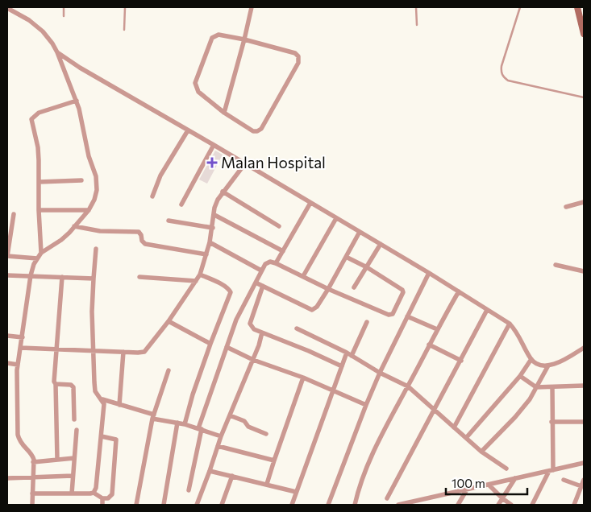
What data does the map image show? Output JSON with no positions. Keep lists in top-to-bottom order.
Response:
{
  "places": {
    "health": ["Malan Hospital"]
  },
  "scale_bar": "100 m"
}
